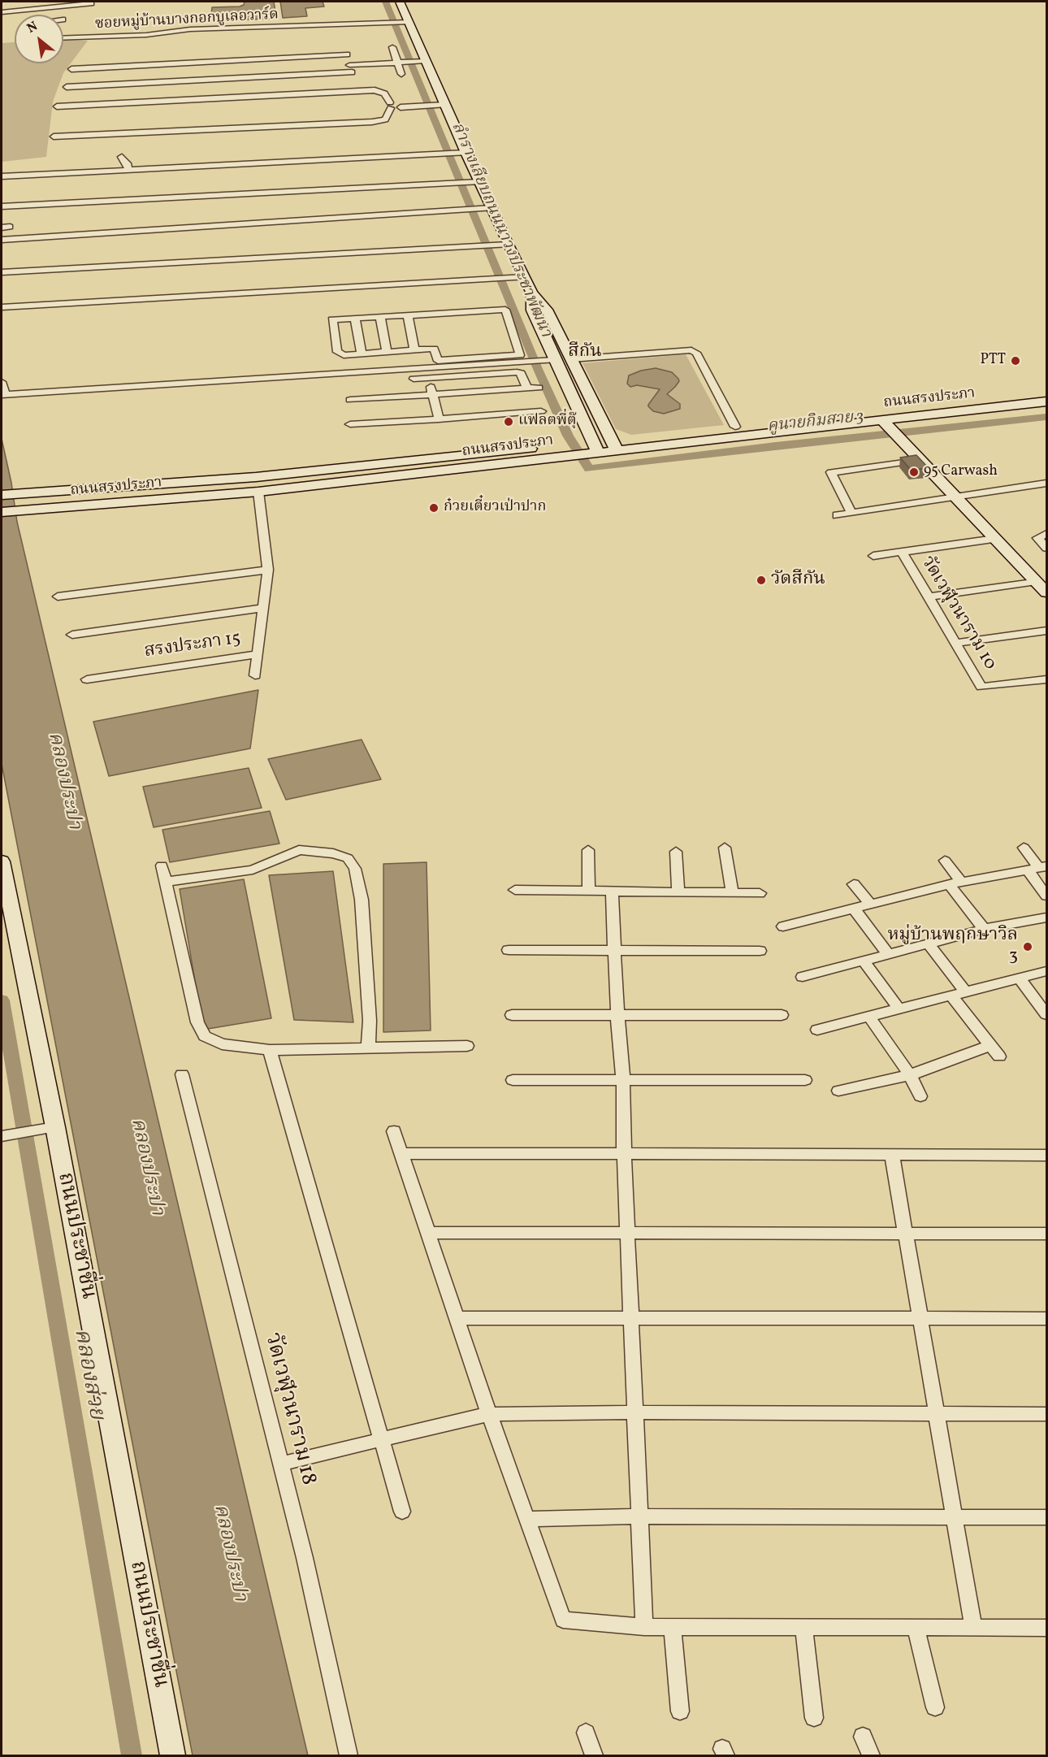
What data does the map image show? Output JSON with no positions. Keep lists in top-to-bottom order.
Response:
{
  "streets": {
    "street": [
      "ซอยหมู่บ้านบางกอกบูเลอวาร์ด",
      "ถนนสรงประภา",
      "วัดเวฬุวนาราม 10",
      "สรงประภา 15",
      "ถนนประชาชื่น",
      "วัดเวฬุวนาราม 18"
    ]
  },
  "crossings": [
    ["ถนนสรงประภา", "สรงประภา 15"]
  ],
  "districts": ["สีกัน"],
  "water": [
    "ลำรางเลียบถนนนาวงประชาพัฒนา",
    "คูนายกิมสาย 3",
    "คลองประปา",
    "คลองส่วย"
  ],
  "places": [
    "PTT",
    "แฟลตพี่ตุ๊",
    "95 Carwash",
    "ก๋วยเตี๋ยวเป่าปาก",
    "วัดสีกัน",
    "หมู่บ้านพฤกษาวิล 3"
  ],
  "north": "top left"
}
